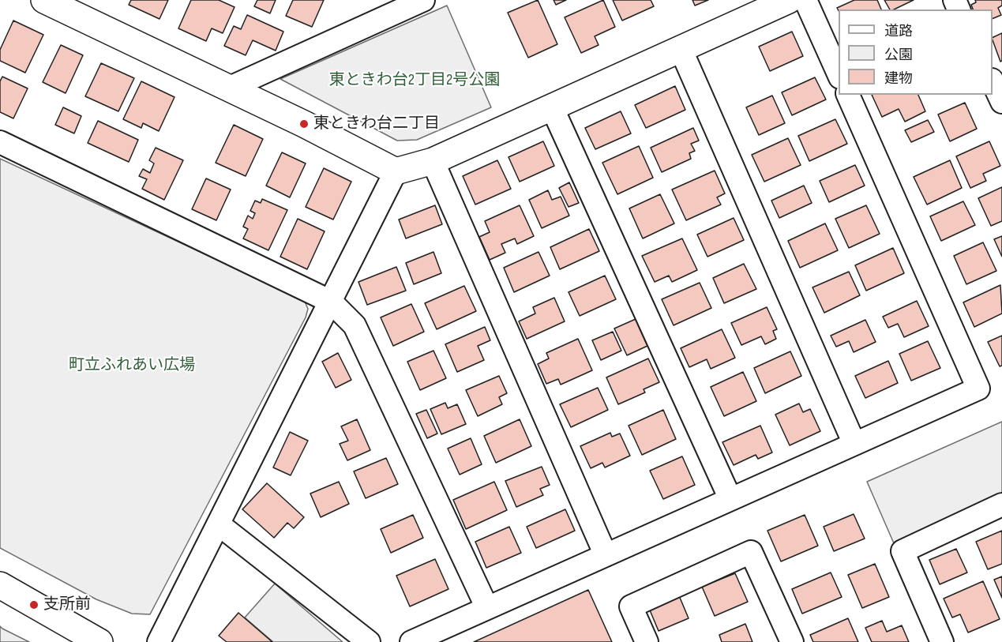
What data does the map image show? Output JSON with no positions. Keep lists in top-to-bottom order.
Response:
{
  "parks": ["東ときわ台2丁目2号公園", "町立ふれあい広場"],
  "places": ["東ときわ台二丁目", "支所前"],
  "legend": ["道路", "公園", "建物"]
}
